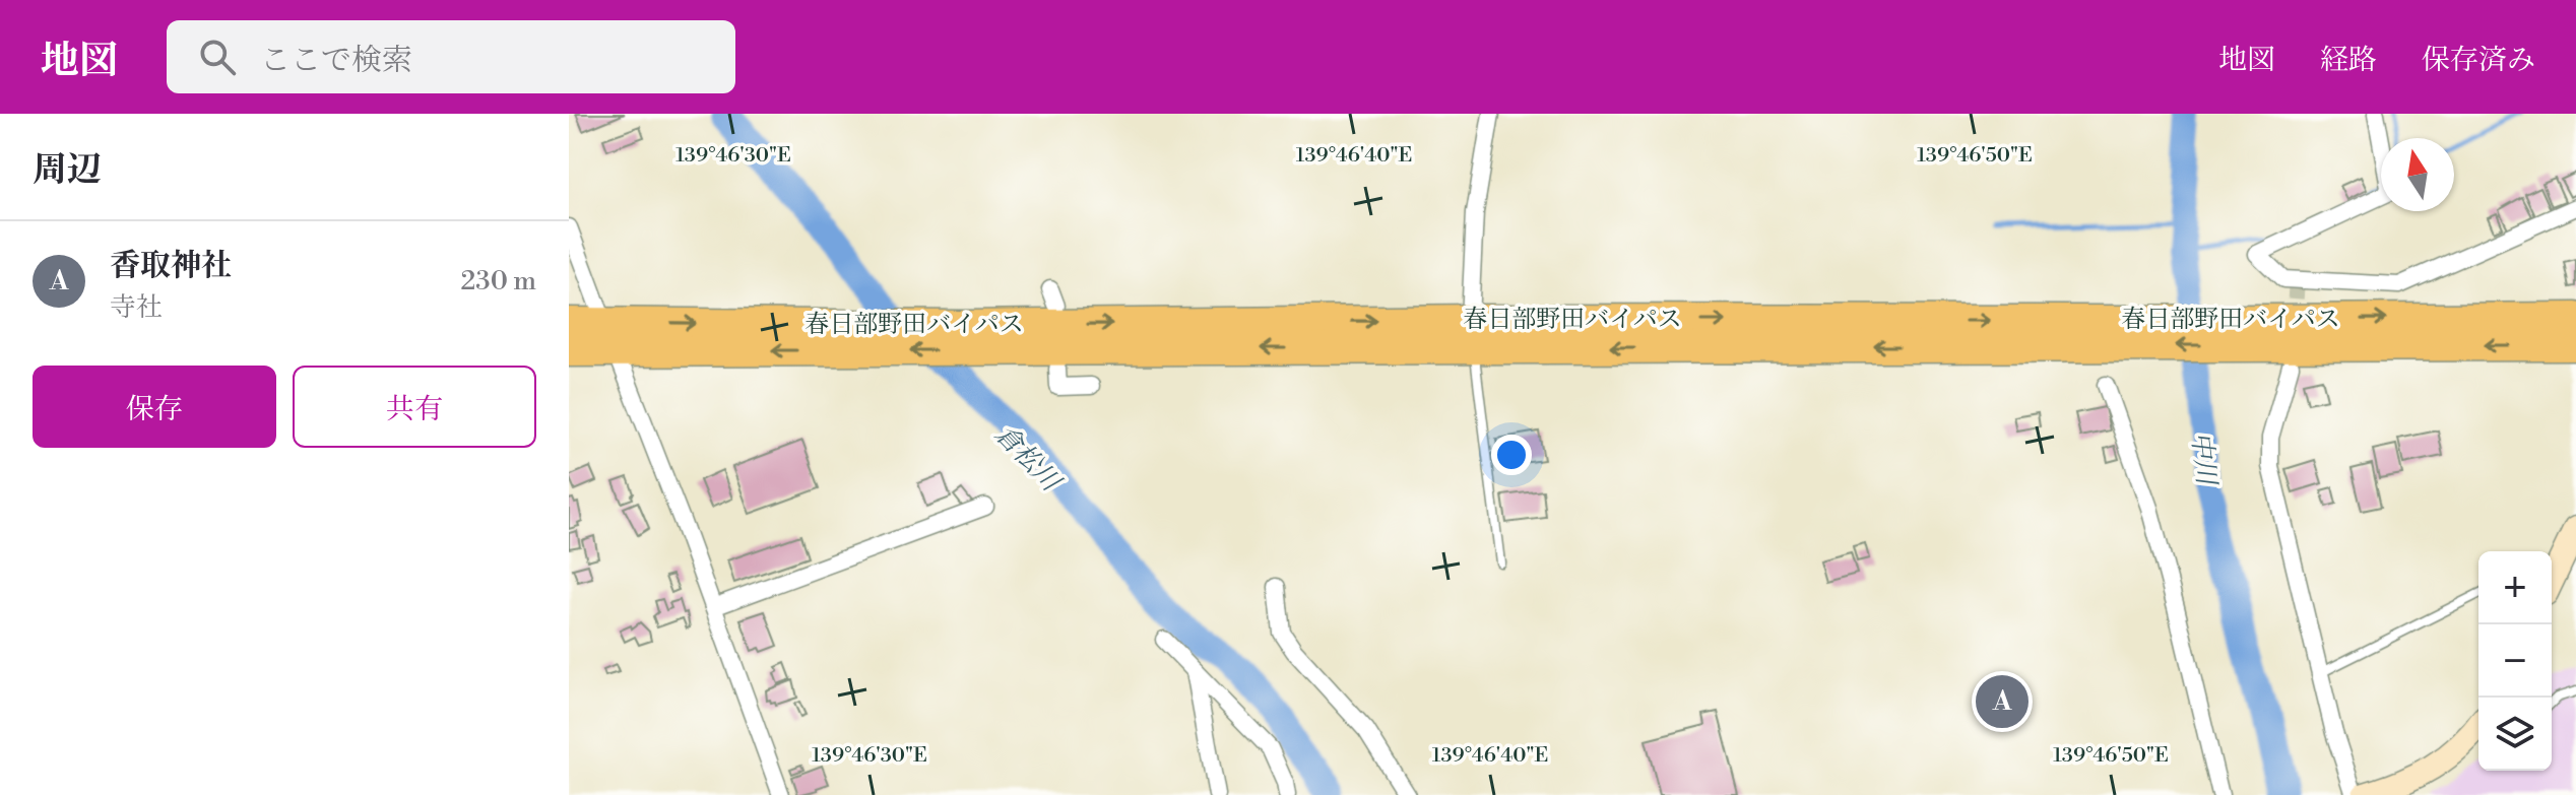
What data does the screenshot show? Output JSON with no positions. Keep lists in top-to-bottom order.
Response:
{
  "streets": {
    "highway": ["春日部野田バイパス"]
  },
  "water": ["倉松川", "中川"],
  "north": "top",
  "page": {
    "header": "地図",
    "search": "ここで検索",
    "nav": ["地図", "経路", "保存済み"],
    "heading": "周辺",
    "list": [
      {
        "mark": "A",
        "name": "香取神社",
        "note": "寺社",
        "value": "230 m"
      }
    ],
    "buttons": ["保存", "共有"],
    "map_buttons": ["+", "−"],
    "pins": "A"
  },
  "coordinates": ["139°46'30\"E", "139°46'40\"E", "139°46'50\"E"]
}
